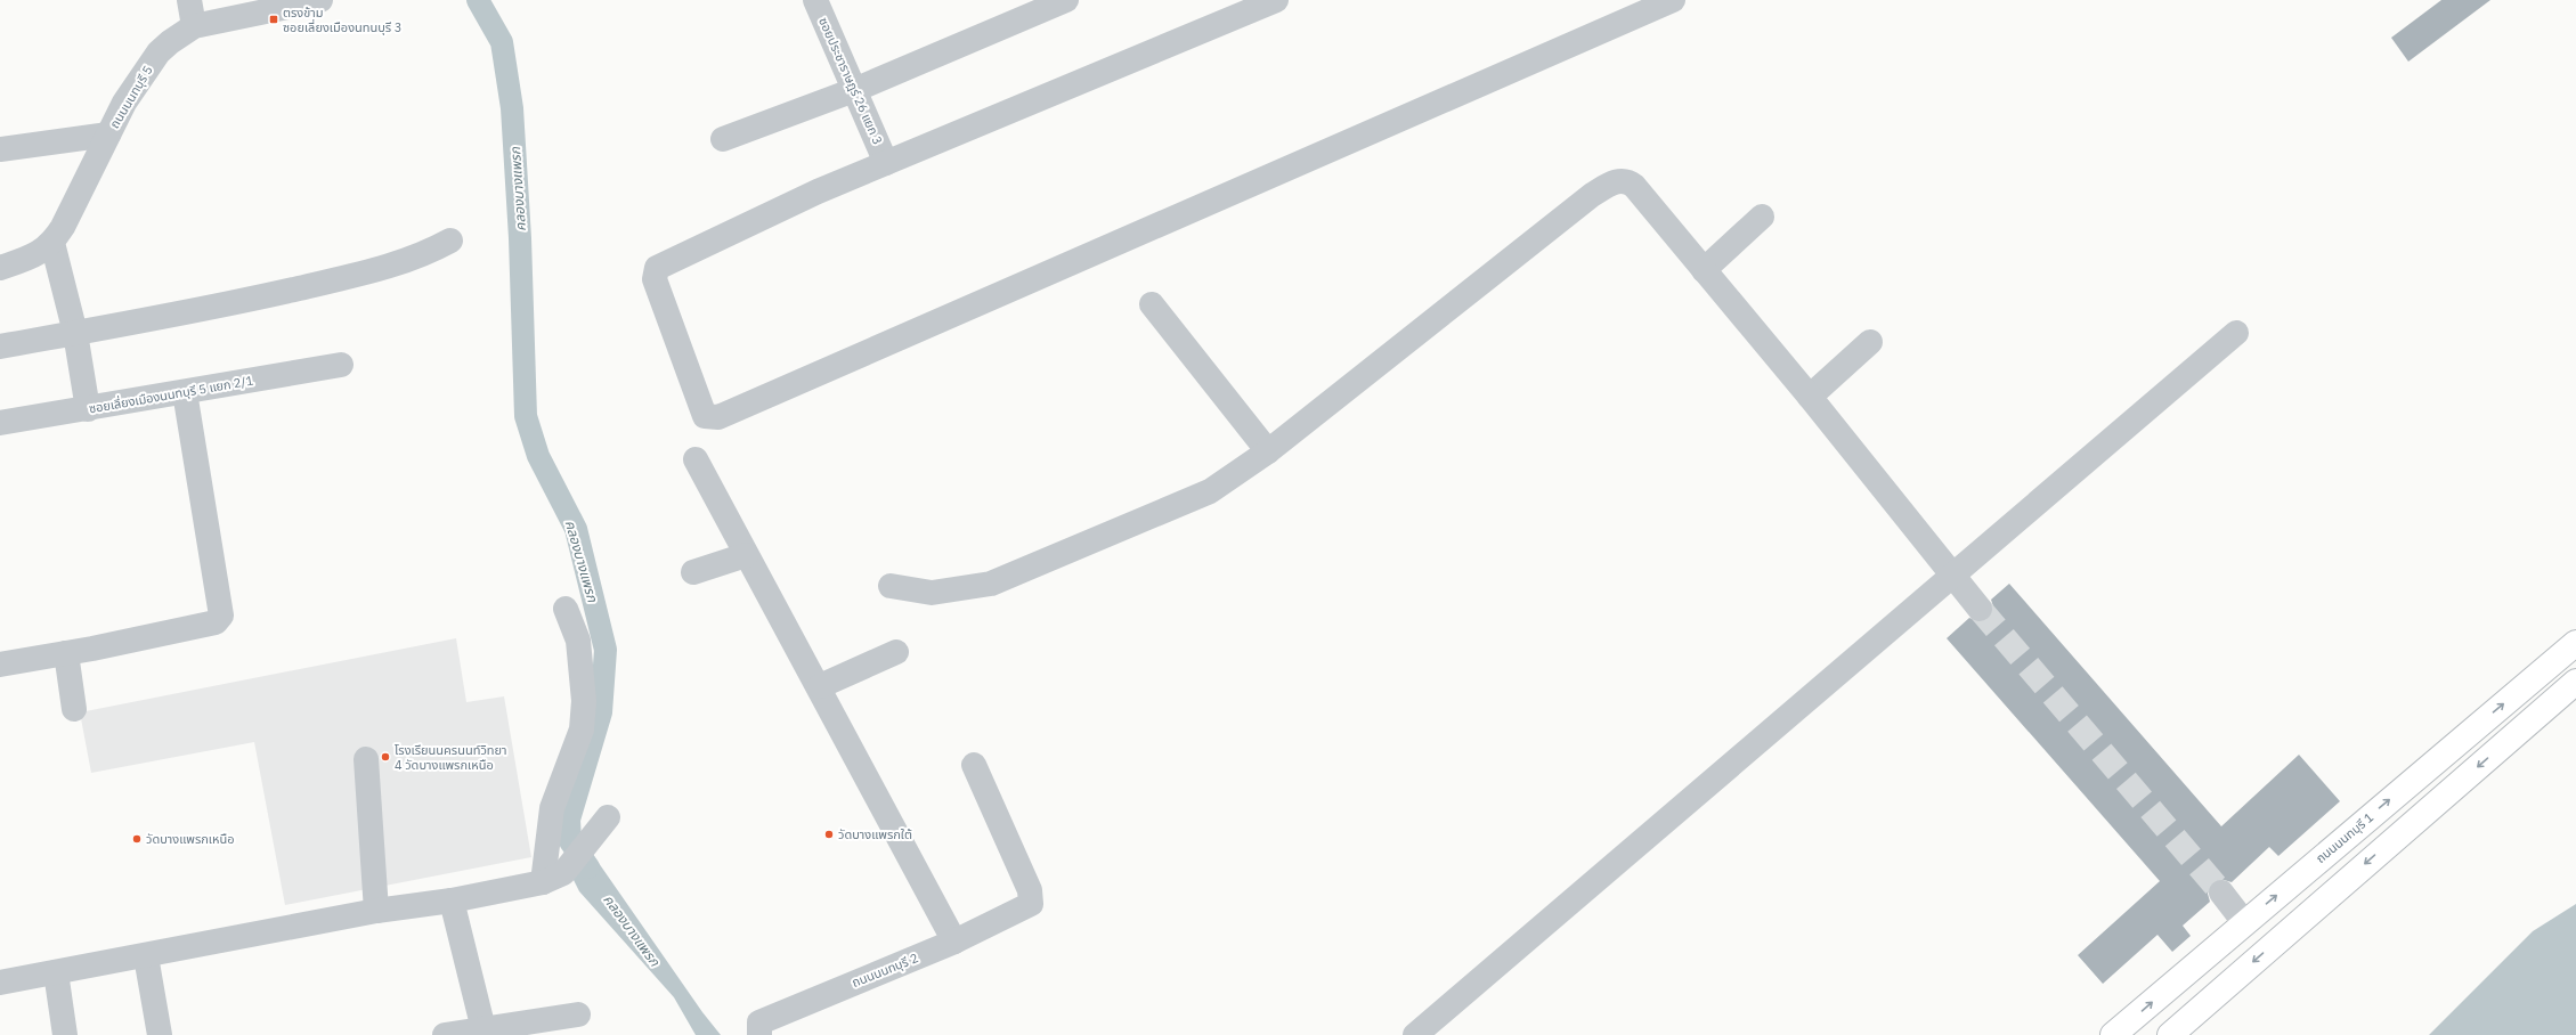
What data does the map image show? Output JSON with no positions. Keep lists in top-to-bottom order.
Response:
{
  "streets": {
    "main road": ["ถนนนนทบุรี 1"],
    "street": [
      "ซอยประชาราษฎร์ 26 แยก 3",
      "ถนนนนทบุรี 5",
      "ซอยเลี่ยงเมืองนนทบุรี 5 แยก 2/1",
      "ถนนนนทบุรี 2"
    ]
  },
  "water": ["คลองบางแพรก"],
  "places": {
    "transit": ["ตรงข้าม ซอยเลี่ยงเมืองนทนบุรี 3"],
    "other": ["โรงเรียนนครนนท์วิทยา 4 วัดบางแพรกเหนือ", "วัดบางแพรกใต้", "วัดบางแพรกเหนือ"]
  }
}
